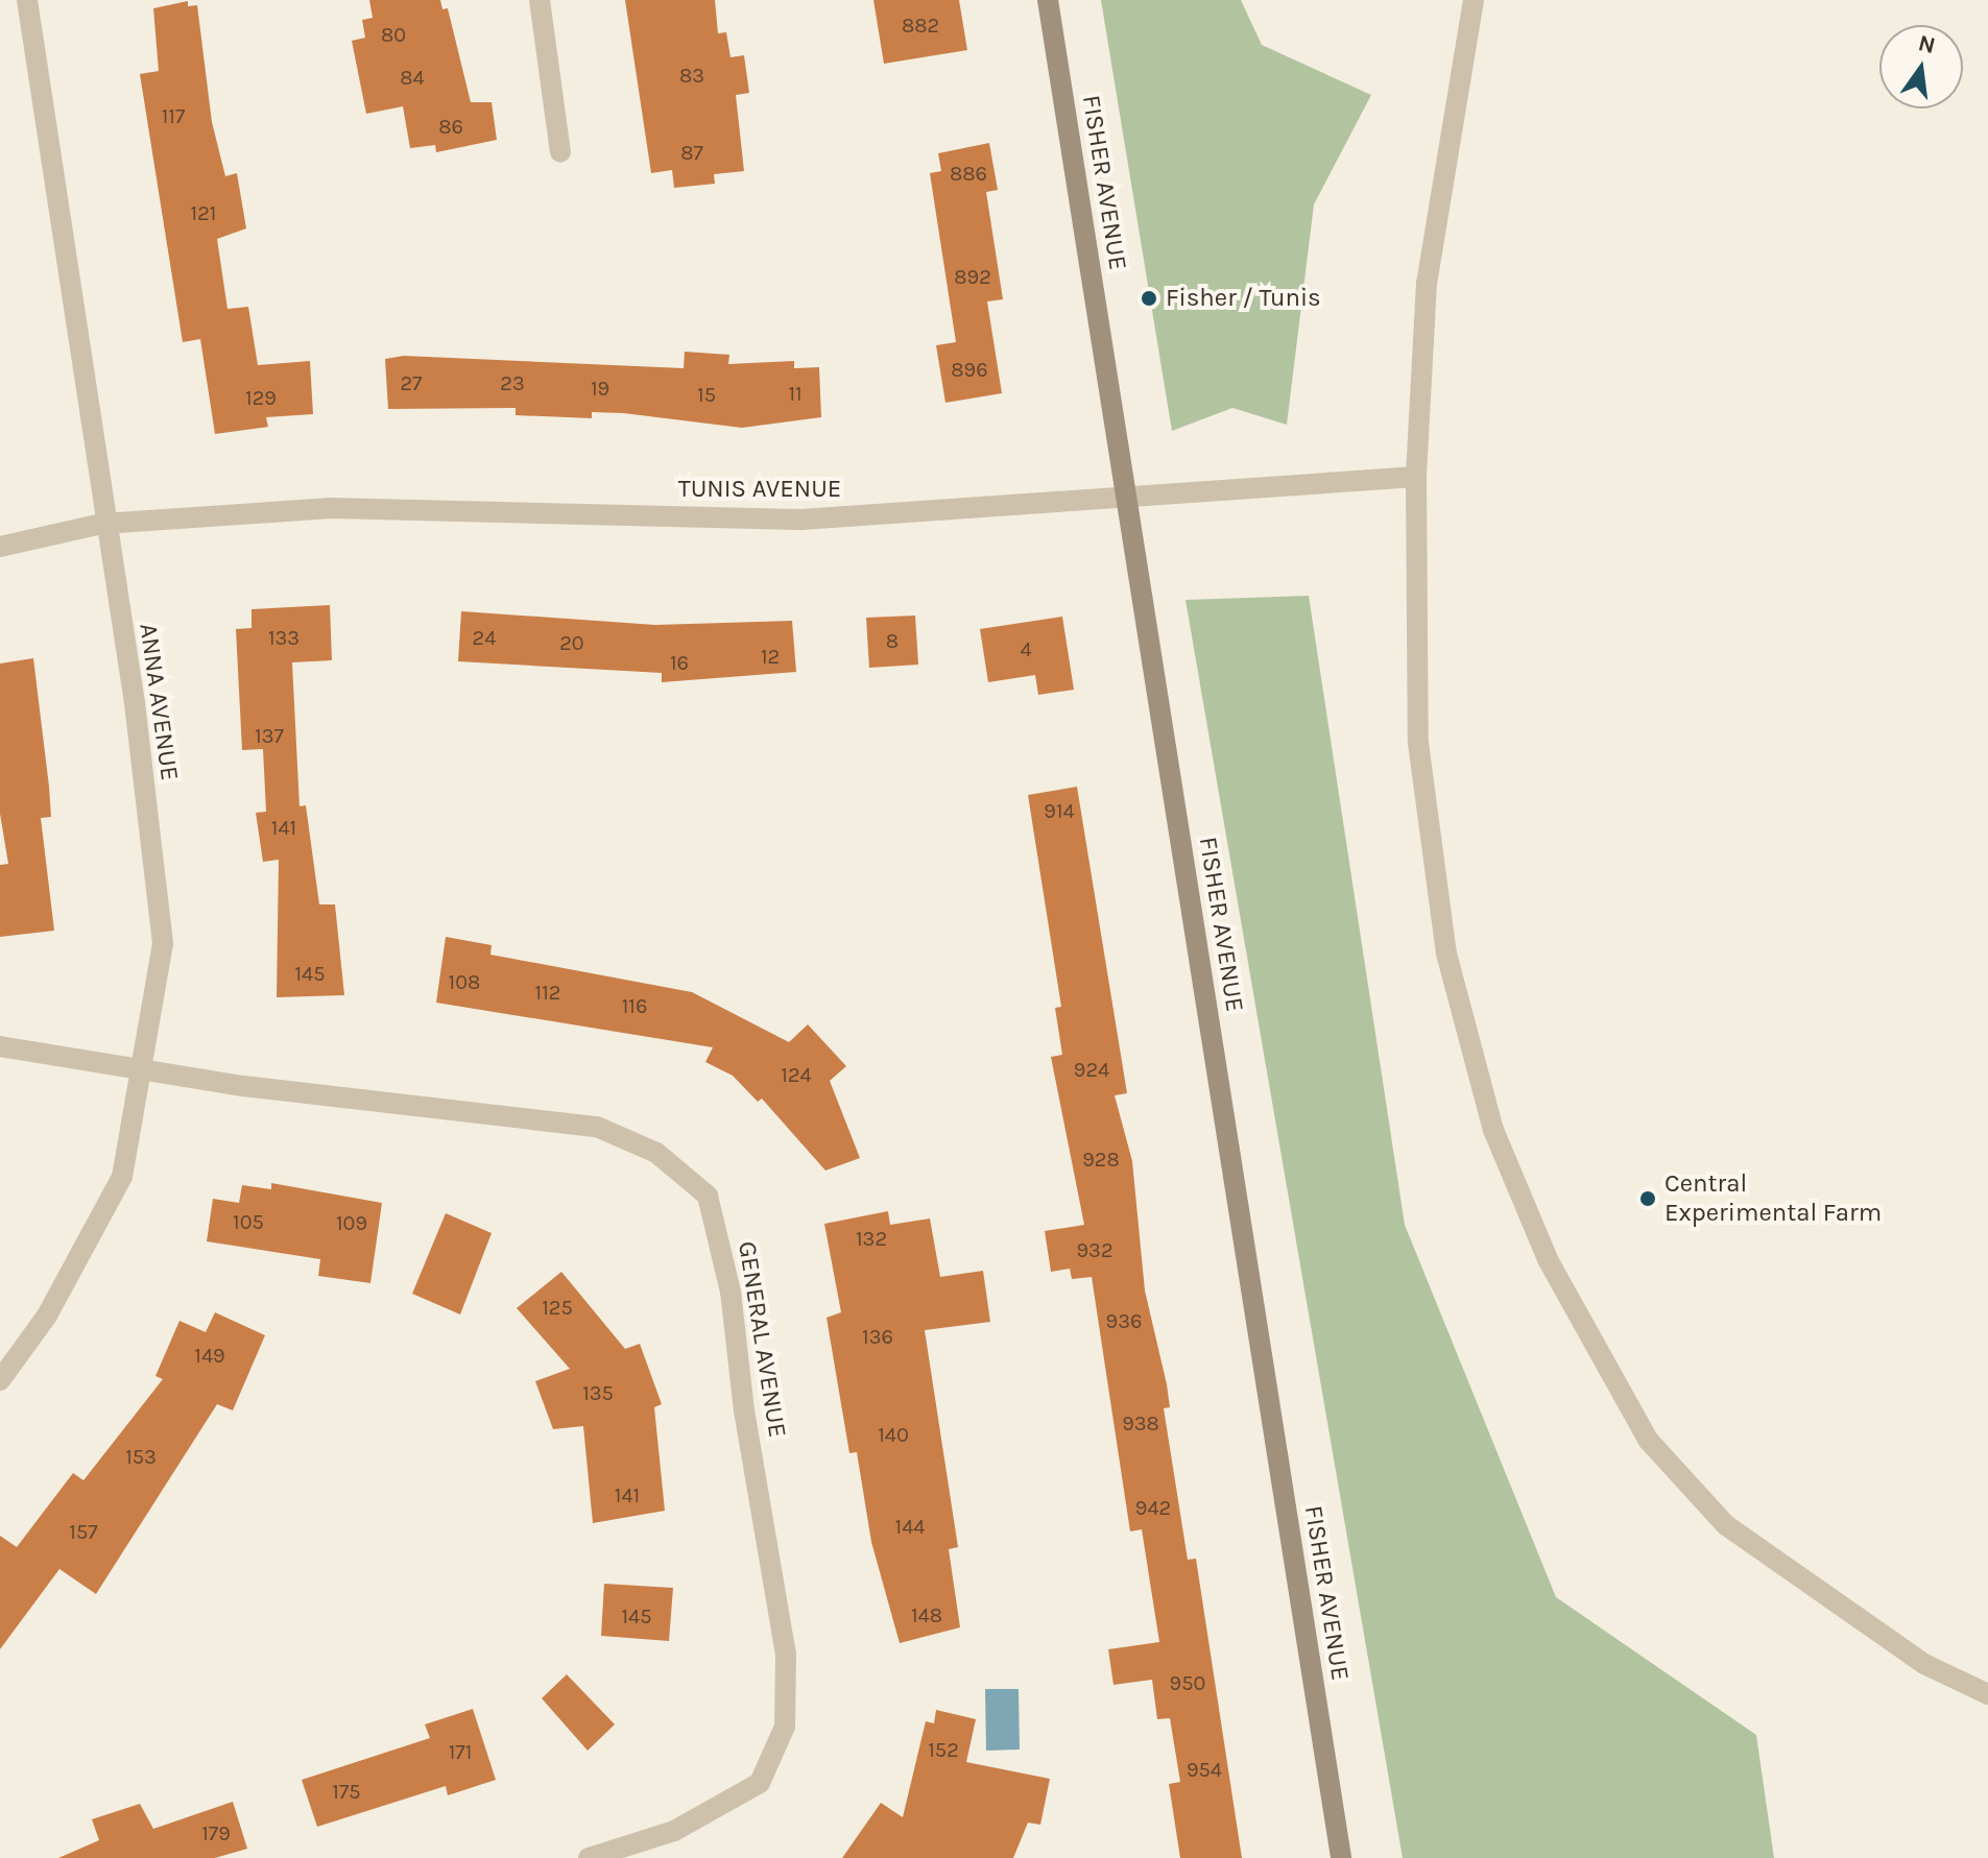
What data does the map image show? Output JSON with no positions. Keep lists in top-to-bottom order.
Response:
{
  "streets": {
    "main road": ["FISHER AVENUE"],
    "street": ["TUNIS AVENUE", "ANNA AVENUE", "GENERAL AVENUE"]
  },
  "crossings": [
    ["FISHER AVENUE", "TUNIS AVENUE"],
    ["TUNIS AVENUE", "ANNA AVENUE"],
    ["ANNA AVENUE", "GENERAL AVENUE"]
  ],
  "places": ["Fisher / Tunis", "Central Experimental Farm"],
  "house_numbers": [
    "882",
    "80",
    "83",
    "84",
    "117",
    "86",
    "87",
    "886",
    "121",
    "892",
    "896",
    "27",
    "23",
    "19",
    "11",
    "15",
    "129",
    "133",
    "24",
    "8",
    "20",
    "4",
    "12",
    "16",
    "137",
    "914",
    "141",
    "145",
    "108",
    "112",
    "116",
    "924",
    "124",
    "928",
    "105",
    "109",
    "132",
    "932",
    "125",
    "936",
    "136",
    "149",
    "135",
    "938",
    "140",
    "153",
    "141",
    "942",
    "144",
    "157",
    "148",
    "145",
    "950",
    "152",
    "171",
    "954",
    "175",
    "179"
  ],
  "north": "top"
}
